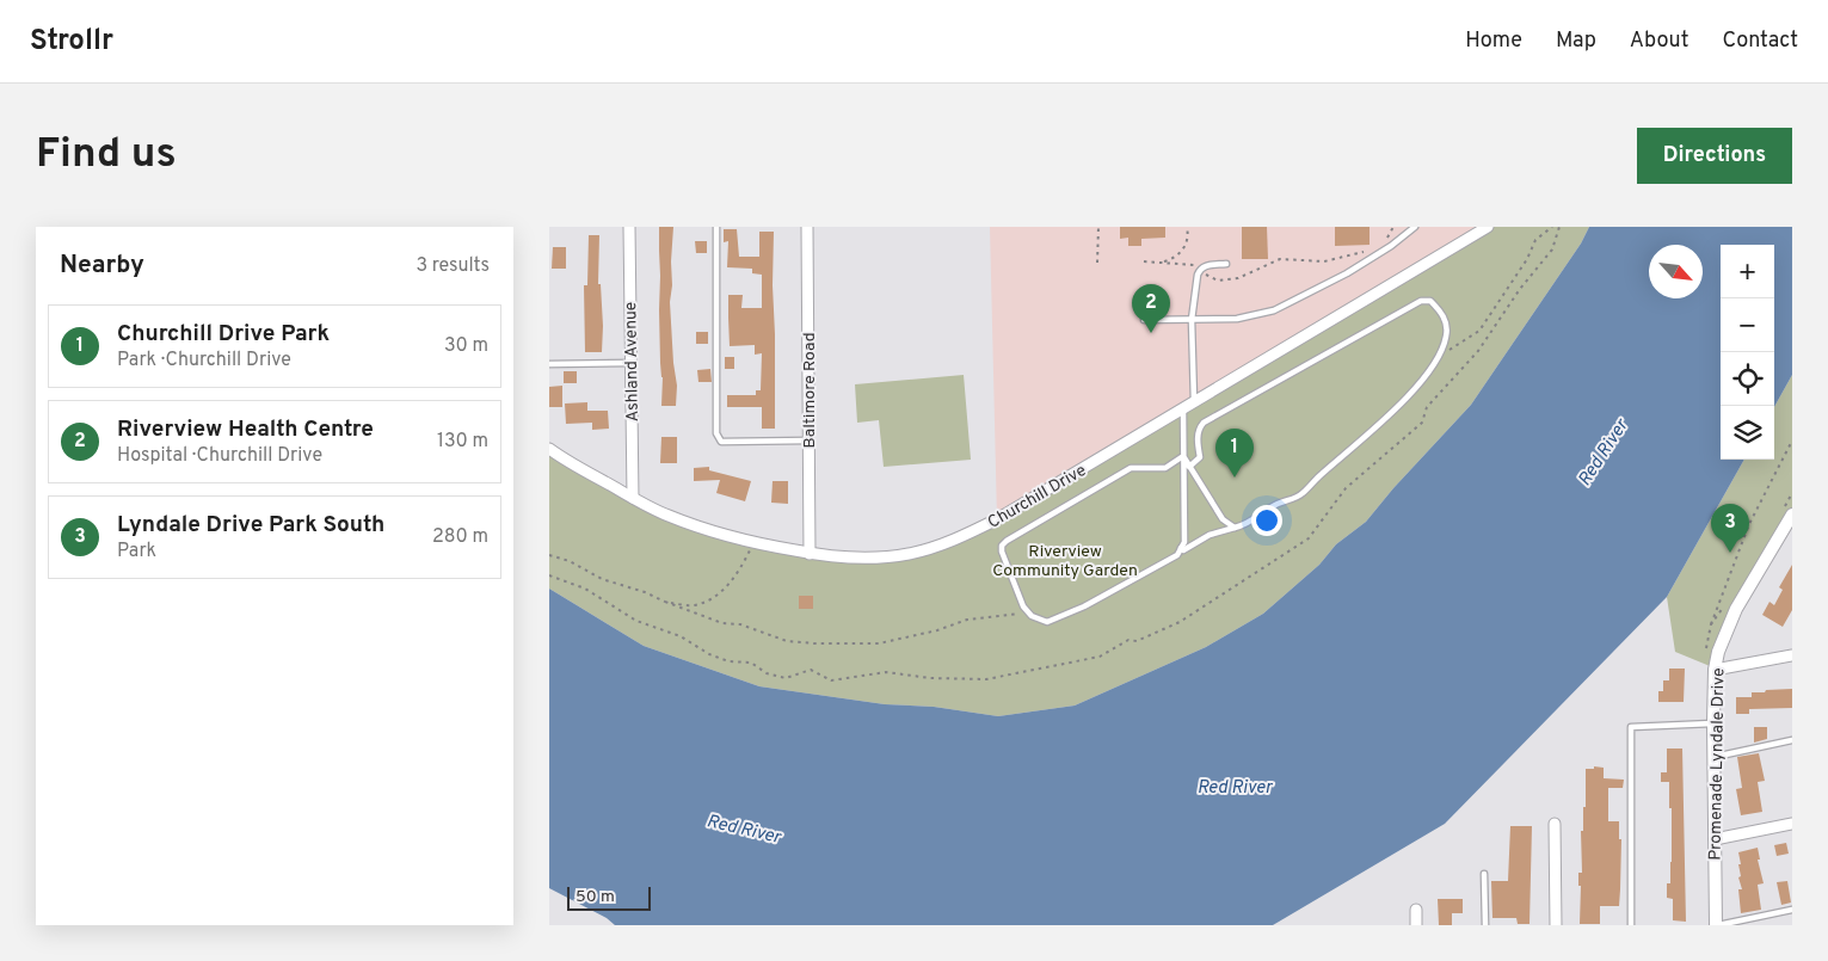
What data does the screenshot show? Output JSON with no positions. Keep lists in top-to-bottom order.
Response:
{
  "streets": {
    "street": [
      "Ashland Avenue",
      "Baltimore Road",
      "Churchill Drive",
      "Promenade Lyndale Drive"
    ]
  },
  "crossings": [
    ["Ashland Avenue", "Churchill Drive"],
    ["Baltimore Road", "Churchill Drive"]
  ],
  "water": ["Red River"],
  "parks": ["Riverview Community Garden"],
  "scale_bar": "50 m",
  "north": "bottom right",
  "page": {
    "header": "Strollr",
    "nav": [
      "Home",
      "Map",
      "About",
      "Contact"
    ],
    "buttons": "Directions",
    "title": "Find us",
    "heading": ["Nearby", "3 results"],
    "map_buttons": ["+", "−"],
    "pins": ["2", "1", "3"],
    "list": [
      {
        "mark": "1",
        "name": "Churchill Drive Park",
        "note": "Park · Churchill Drive",
        "value": "30 m"
      },
      {
        "mark": "2",
        "name": "Riverview Health Centre",
        "note": "Hospital · Churchill Drive",
        "value": "130 m"
      },
      {
        "mark": "3",
        "name": "Lyndale Drive Park South",
        "note": "Park",
        "value": "280 m"
      }
    ],
    "scale": "50 m"
  }
}
